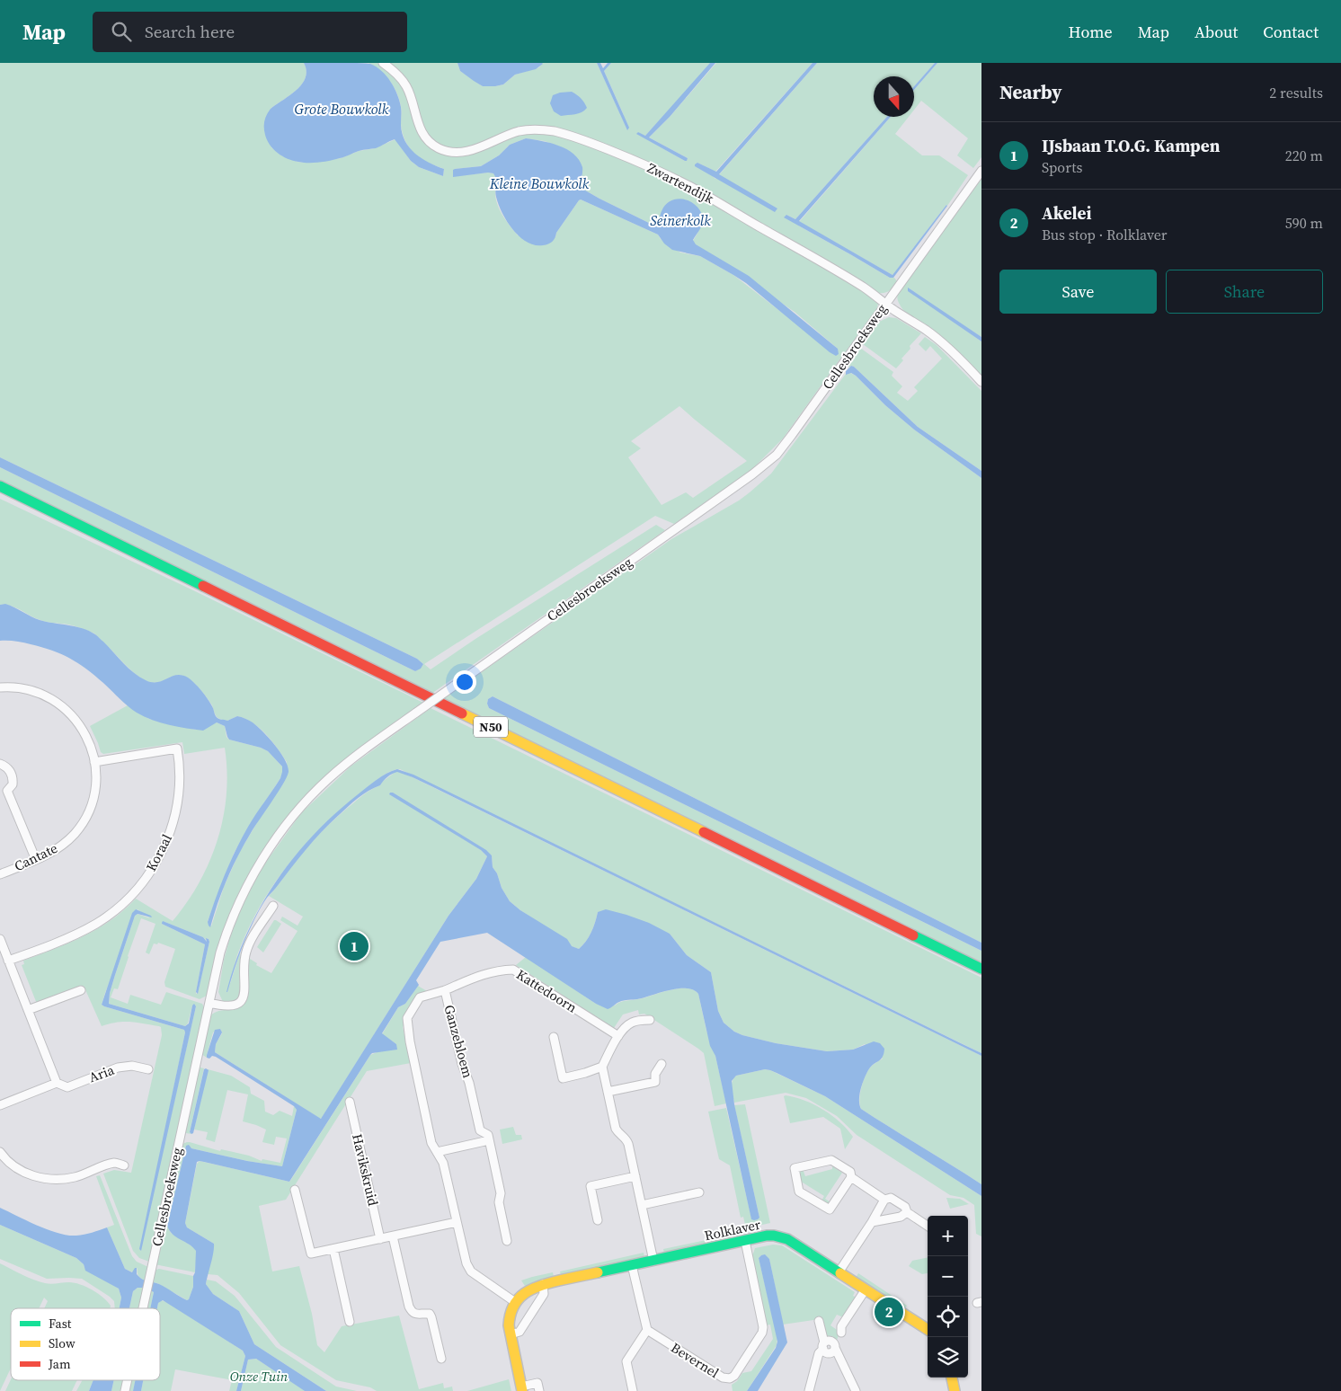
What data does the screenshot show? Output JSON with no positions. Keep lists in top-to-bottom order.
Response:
{
  "streets": {
    "main road": ["N50", "Rolklaver"],
    "street": [
      "Zwartendijk",
      "Cellesbroeksweg",
      "Koraal",
      "Cantate",
      "Kattedoorn",
      "Ganzebloem",
      "Aria",
      "Havikskruid",
      "Bevernel"
    ]
  },
  "crossings": [
    ["Zwartendijk", "Cellesbroeksweg"],
    ["Koraal", "Cantate"],
    ["Kattedoorn", "Ganzebloem"],
    ["Ganzebloem", "Rolklaver"],
    ["Rolklaver", "Bevernel"]
  ],
  "water": ["Grote Bouwkolk", "Kleine Bouwkolk", "Seinerkolk"],
  "parks": ["Onze Tuin"],
  "legend": ["Fast", "Slow", "Jam"],
  "north": "bottom",
  "page": {
    "header": "Map",
    "search": "Search here",
    "nav": [
      "Home",
      "Map",
      "About",
      "Contact"
    ],
    "heading": ["Nearby", "2 results"],
    "list": [
      {
        "mark": "1",
        "name": "IJsbaan T.O.G. Kampen",
        "note": "Sports",
        "value": "220 m"
      },
      {
        "mark": "2",
        "name": "Akelei",
        "note": "Bus stop · Rolklaver",
        "value": "590 m"
      }
    ],
    "buttons": ["Save", "Share"],
    "pins": ["1", "2"],
    "map_buttons": ["+", "−"]
  }
}
